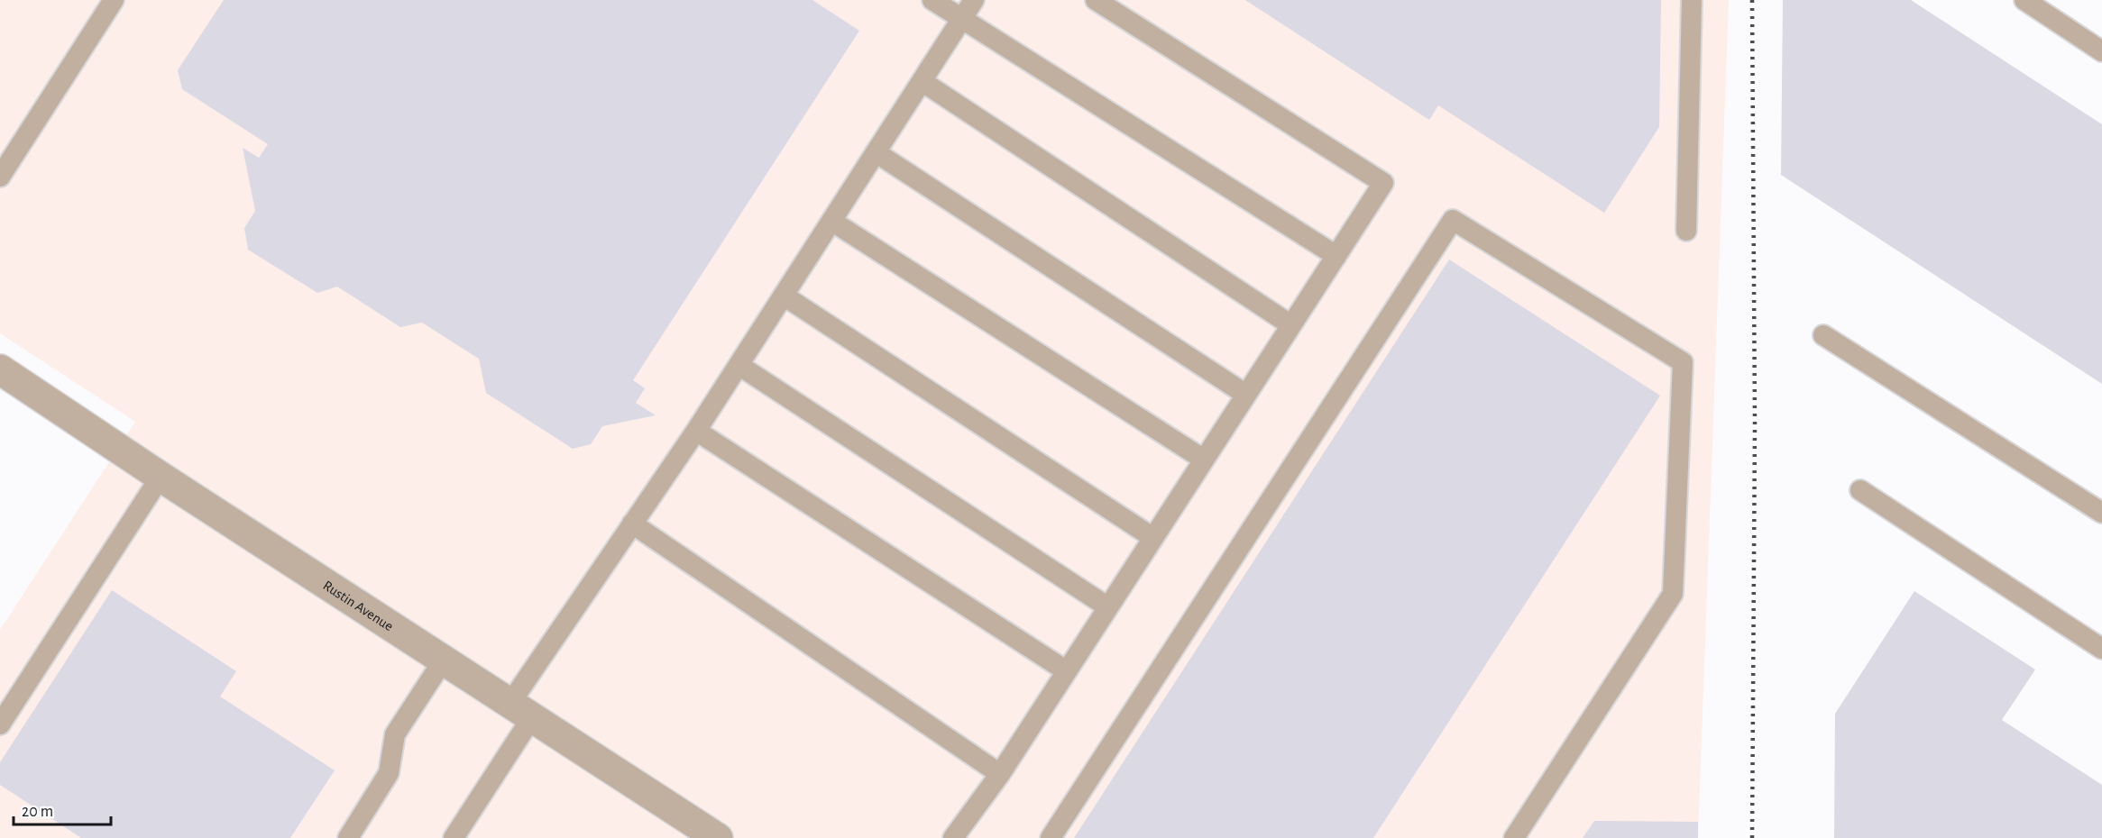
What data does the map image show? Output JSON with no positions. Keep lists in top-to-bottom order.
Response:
{
  "streets": {
    "street": ["Rustin Avenue"]
  },
  "scale_bar": "20 m"
}
